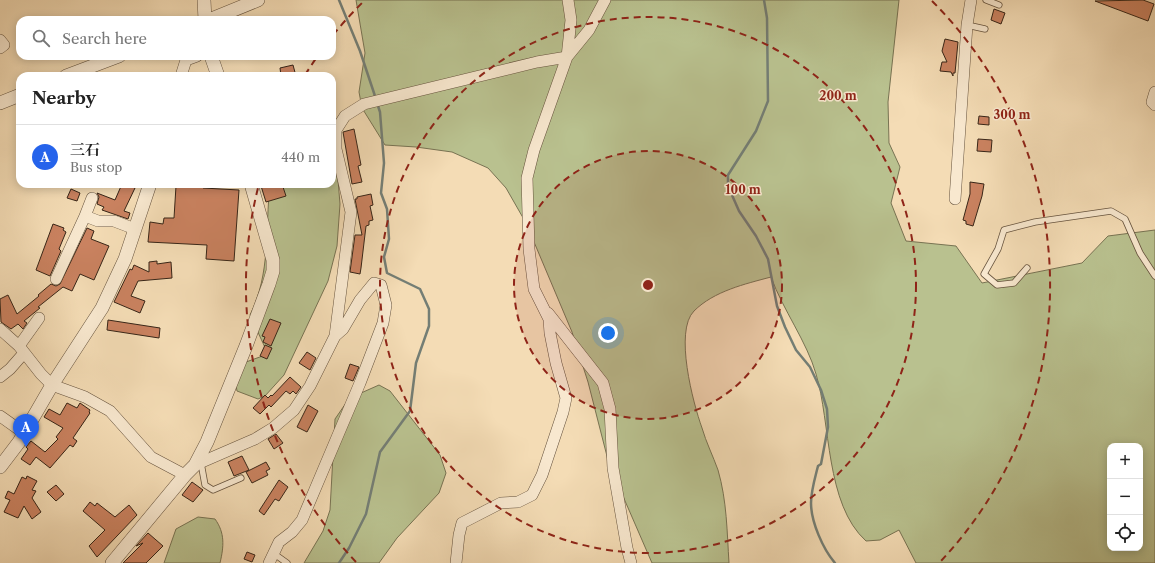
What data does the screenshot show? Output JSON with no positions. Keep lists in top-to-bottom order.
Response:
{
  "page": {
    "search": "Search here",
    "heading": "Nearby",
    "list": [
      {
        "mark": "A",
        "name": "三石",
        "note": "Bus stop",
        "value": "440 m"
      }
    ],
    "pins": "A",
    "map_buttons": ["+", "−"]
  },
  "rings": ["200 m", "300 m", "100 m"]
}
